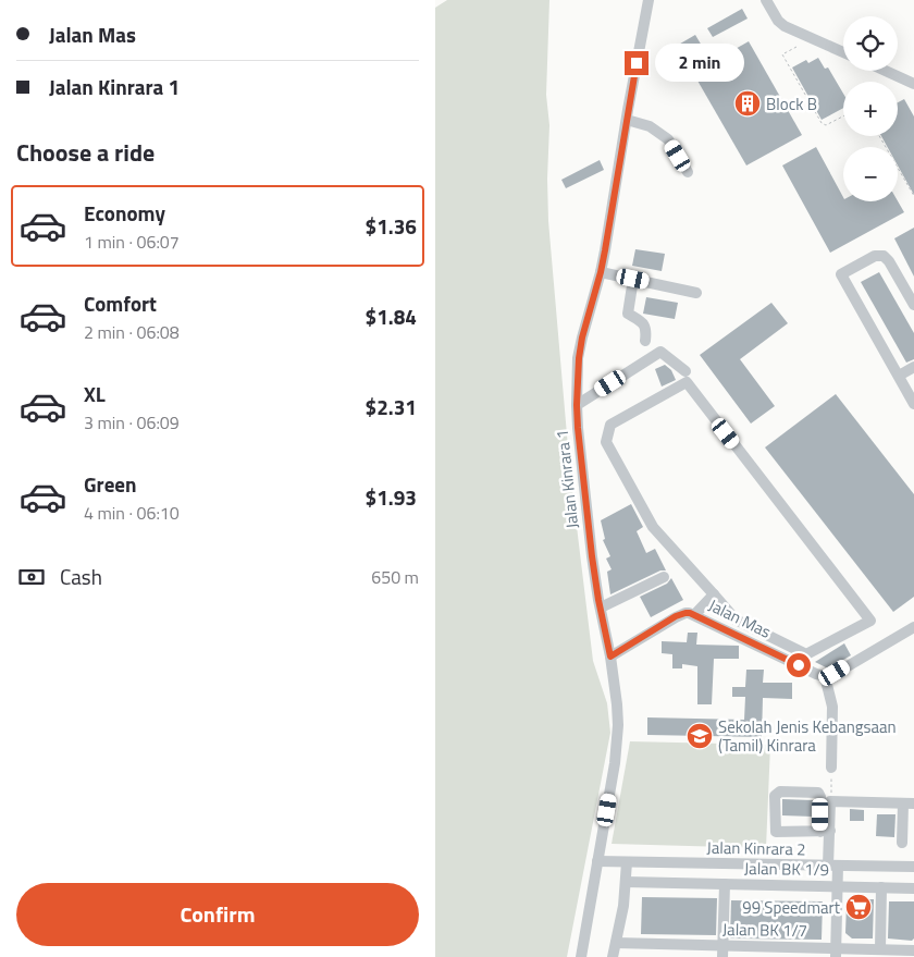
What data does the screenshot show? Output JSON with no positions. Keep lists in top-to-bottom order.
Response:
{
  "streets": {
    "street": [
      "Jalan Kinrara 1",
      "Jalan Mas",
      "Jalan Kinrara 2",
      "Jalan BK 1/9",
      "Jalan BK 1/7"
    ]
  },
  "crossings": [
    ["Jalan Kinrara 1", "Jalan Mas"],
    ["Jalan Kinrara 1", "Jalan Kinrara 2"]
  ],
  "places": {
    "building": ["Block B"],
    "school or university": ["Sekolah Jenis Kebangsaan (Tamil) Kinrara"],
    "supermarket": ["99 Speedmart"]
  },
  "page": {
    "banner": ["Jalan Mas", "Jalan Kinrara 1"],
    "map_buttons": ["+", "−"],
    "bubble": "2 min",
    "heading": "Choose a ride",
    "list": [
      {
        "name": "Economy",
        "note": "1 min · 06:07",
        "value": "$1.36"
      },
      {
        "name": "Comfort",
        "note": "2 min · 06:08",
        "value": "$1.84"
      },
      {
        "name": "XL",
        "note": "3 min · 06:09",
        "value": "$2.31"
      },
      {
        "name": "Green",
        "note": "4 min · 06:10",
        "value": "$1.93"
      }
    ],
    "pay": ["Cash", "650 m"],
    "buttons": "Confirm"
  }
}
